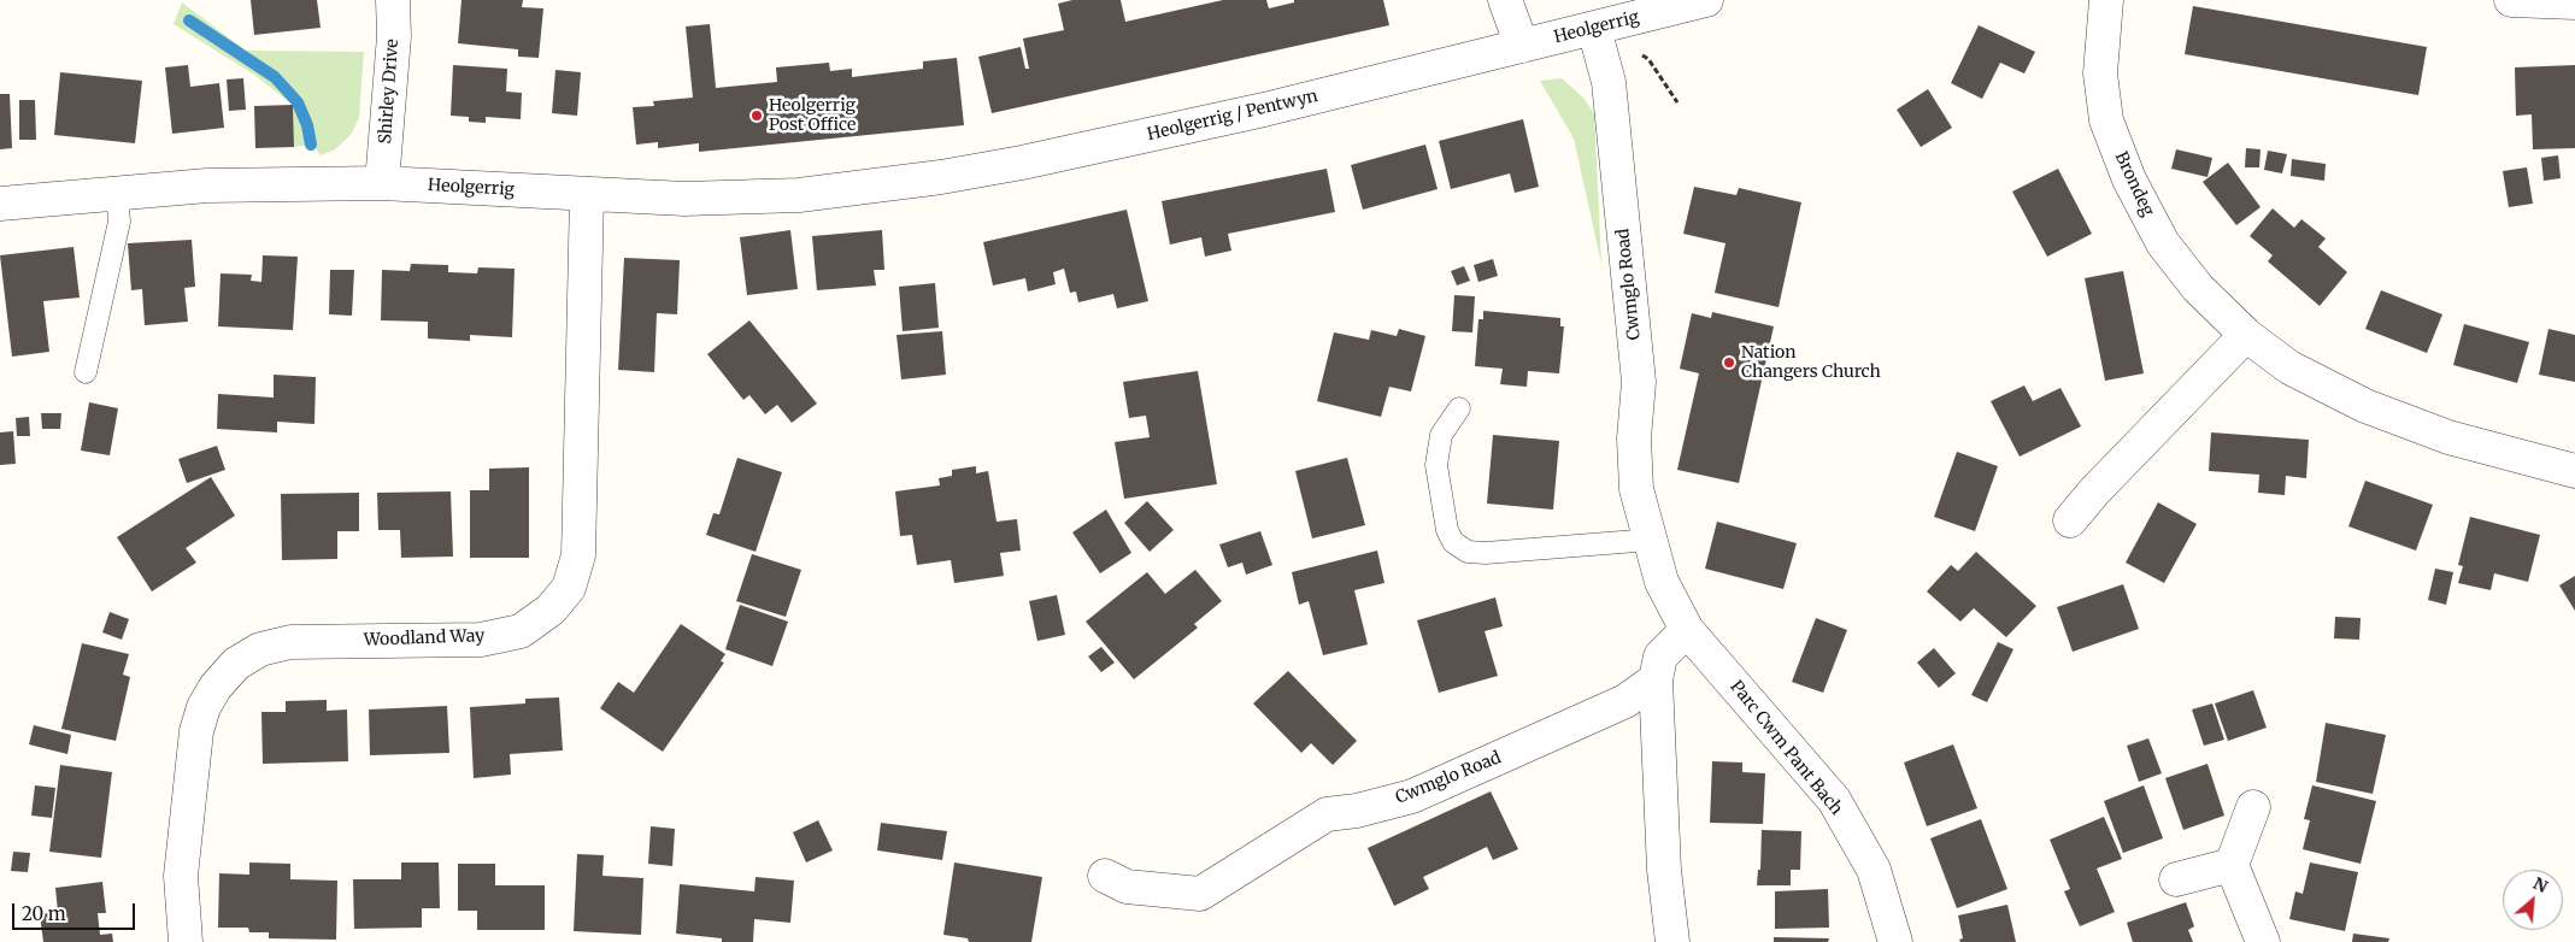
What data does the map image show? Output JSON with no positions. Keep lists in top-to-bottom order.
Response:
{
  "streets": {
    "street": [
      "Heolgerrig",
      "Shirley Drive",
      "Heolgerrig / Pentwyn",
      "Brondeg",
      "Cwmglo Road",
      "Woodland Way",
      "Parc Cwm Pant Bach"
    ]
  },
  "crossings": [
    ["Heolgerrig", "Shirley Drive"],
    ["Heolgerrig", "Heolgerrig / Pentwyn"],
    ["Heolgerrig", "Cwmglo Road"],
    ["Heolgerrig", "Woodland Way"],
    ["Cwmglo Road", "Parc Cwm Pant Bach"]
  ],
  "places": ["Heolgerrig Post Office", "Nation Changers Church"],
  "scale_bar": "20 m",
  "north": "top right"
}
